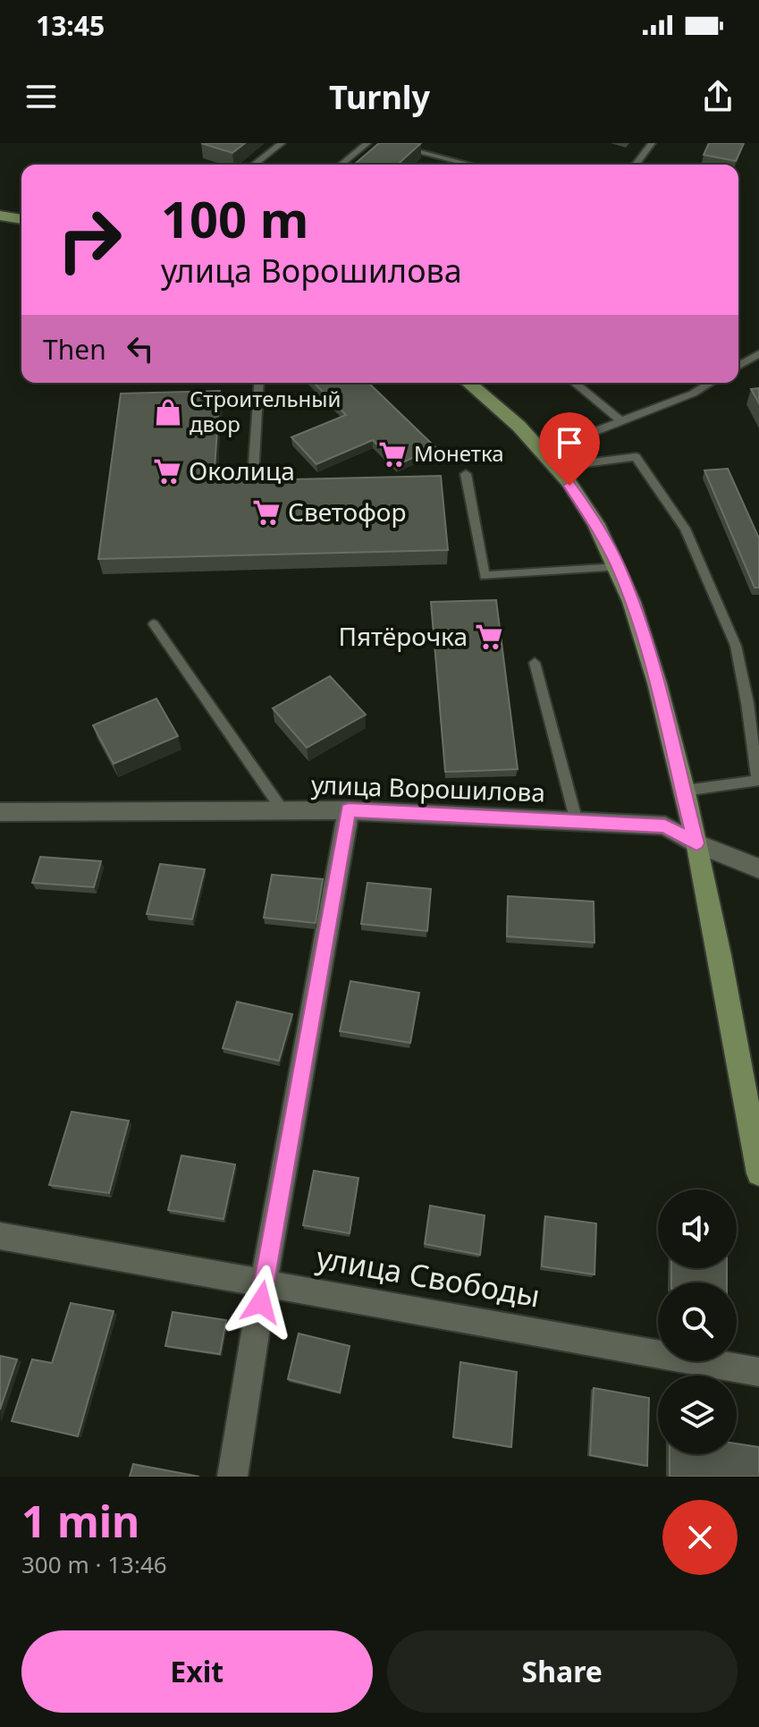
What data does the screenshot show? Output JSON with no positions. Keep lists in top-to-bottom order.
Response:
{
  "streets": {
    "street": ["улица Ворошилова", "улица Свободы"]
  },
  "places": {
    "shop": ["Строительный двор"],
    "supermarket": [
      "Монетка",
      "Околица",
      "Светофор",
      "Пятёрочка"
    ]
  },
  "page": {
    "status": "13:45",
    "header": "Turnly",
    "turn": ["100 m", "улица Ворошилова"],
    "then": "Then",
    "heading": ["1 min", "300 m · 13:46"],
    "buttons": ["Exit", "Share"]
  }
}
